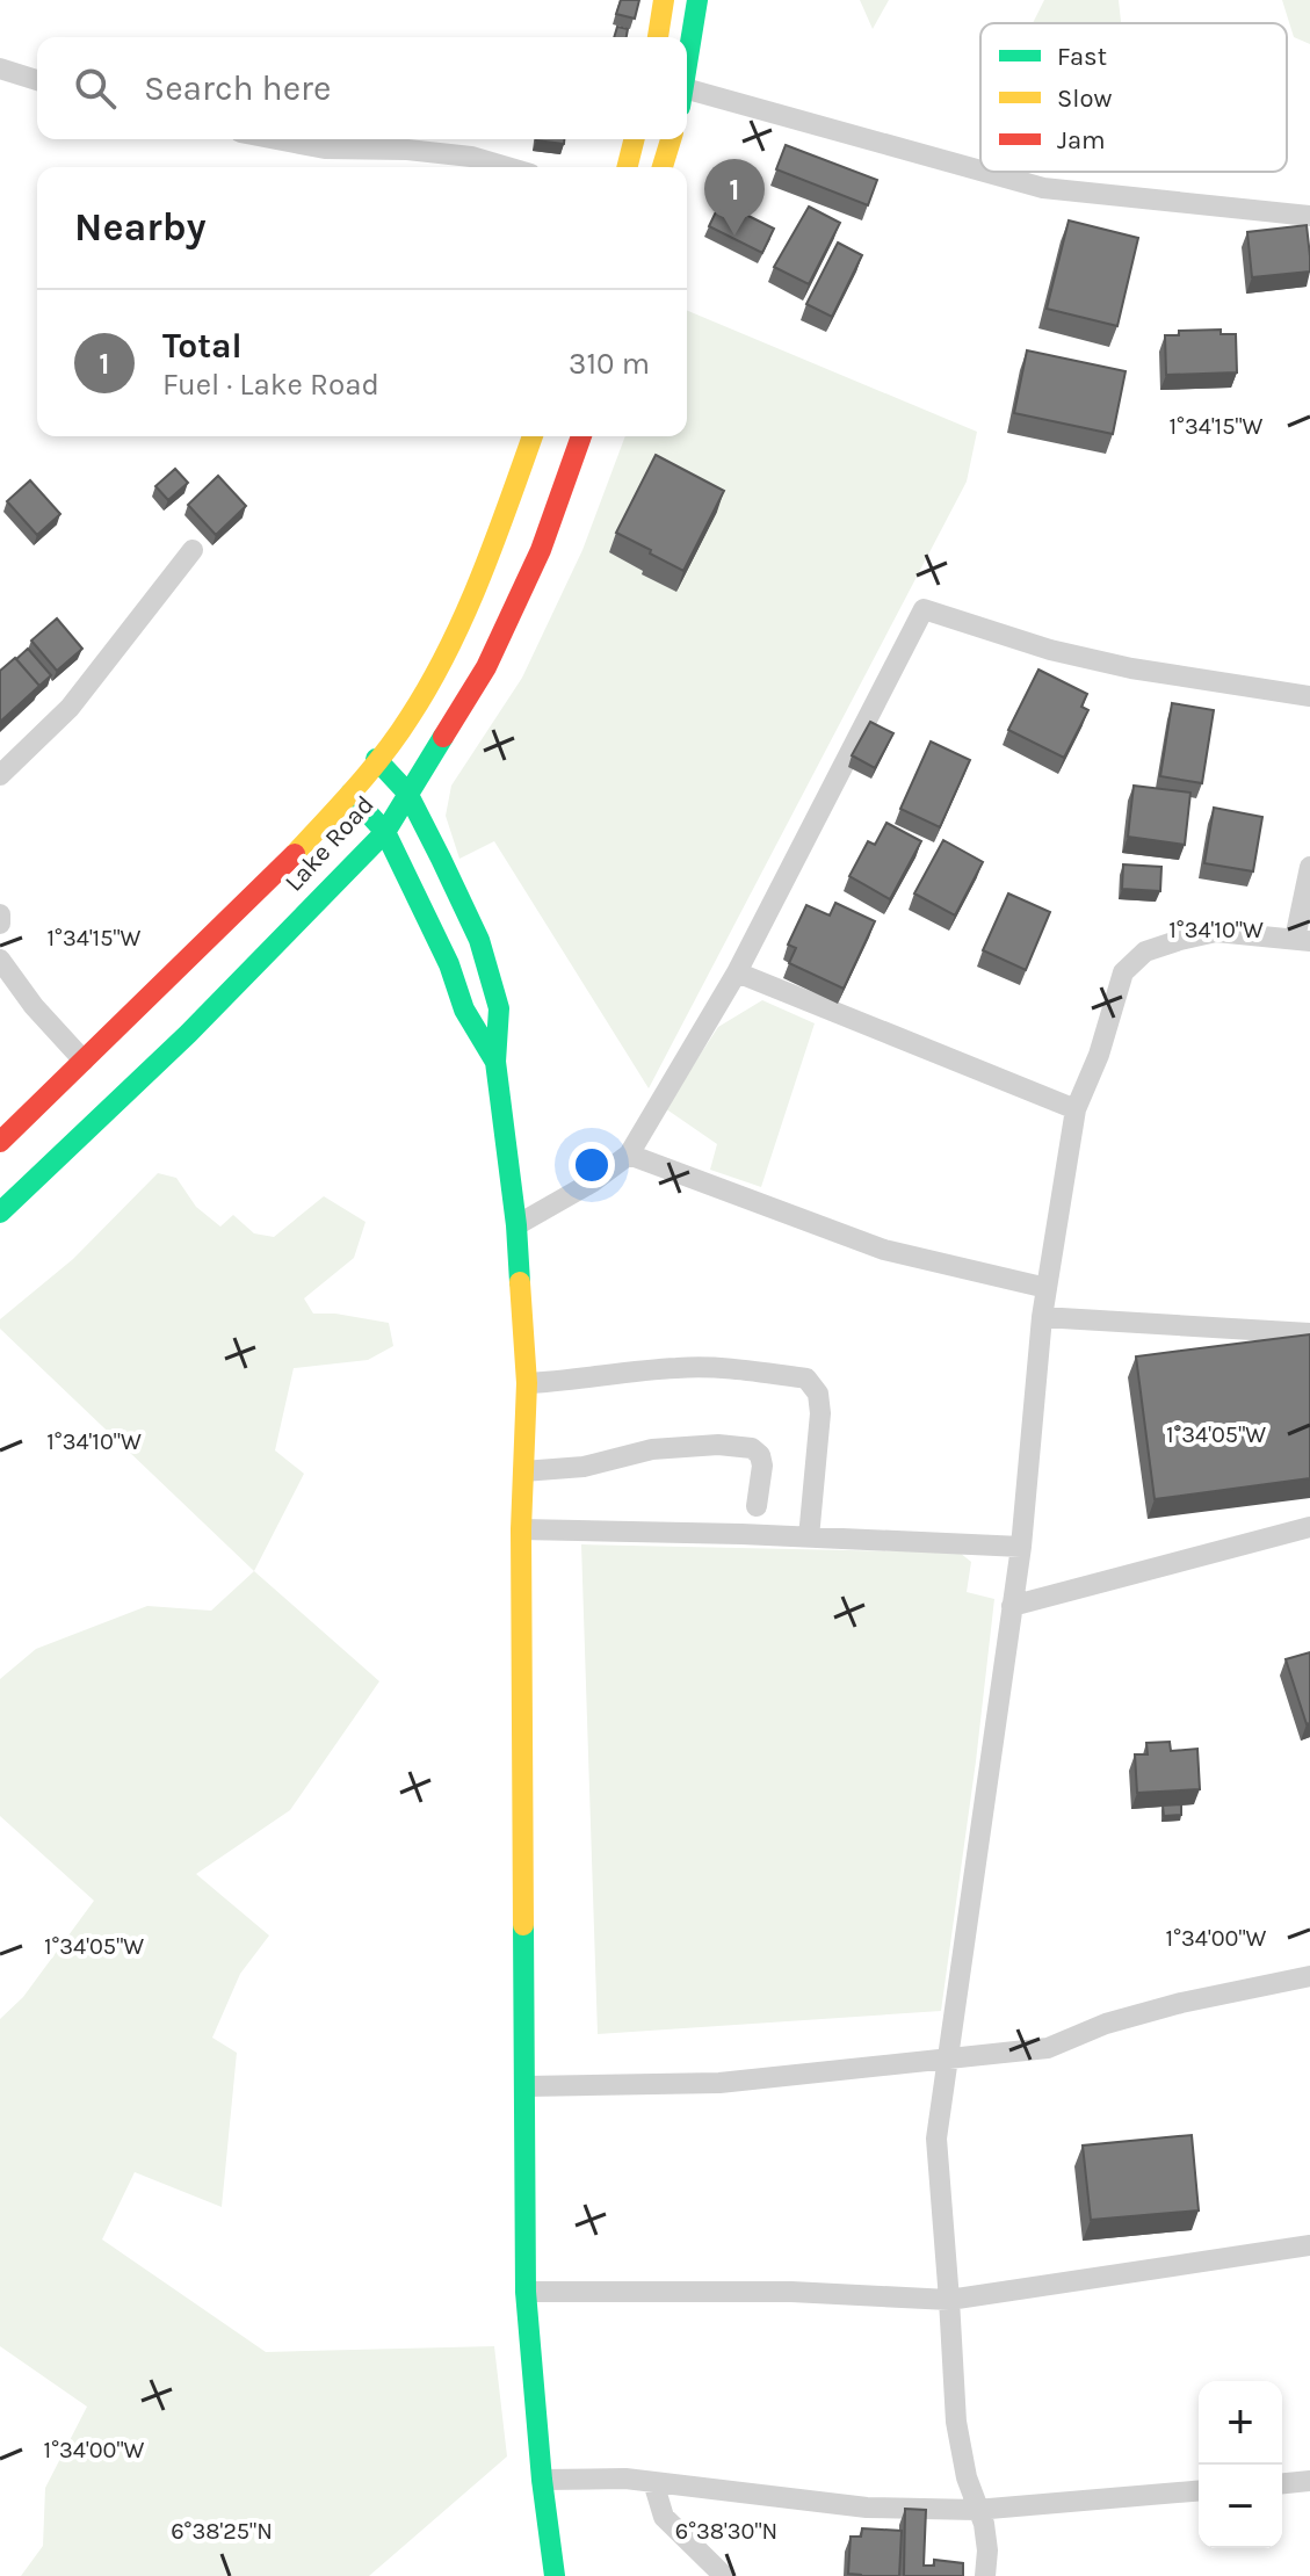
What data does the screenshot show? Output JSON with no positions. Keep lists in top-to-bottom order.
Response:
{
  "streets": {
    "street": ["Lake Road"]
  },
  "legend": ["Fast", "Slow", "Jam"],
  "page": {
    "search": "Search here",
    "pins": "1",
    "heading": "Nearby",
    "list": [
      {
        "mark": "1",
        "name": "Total",
        "note": "Fuel · Lake Road",
        "value": "310 m"
      }
    ],
    "map_buttons": ["+", "−"]
  },
  "coordinates": [
    "1°34'15\"W",
    "1°34'10\"W",
    "1°34'05\"W",
    "1°34'00\"W",
    "6°38'25\"N",
    "6°38'30\"N"
  ]
}
